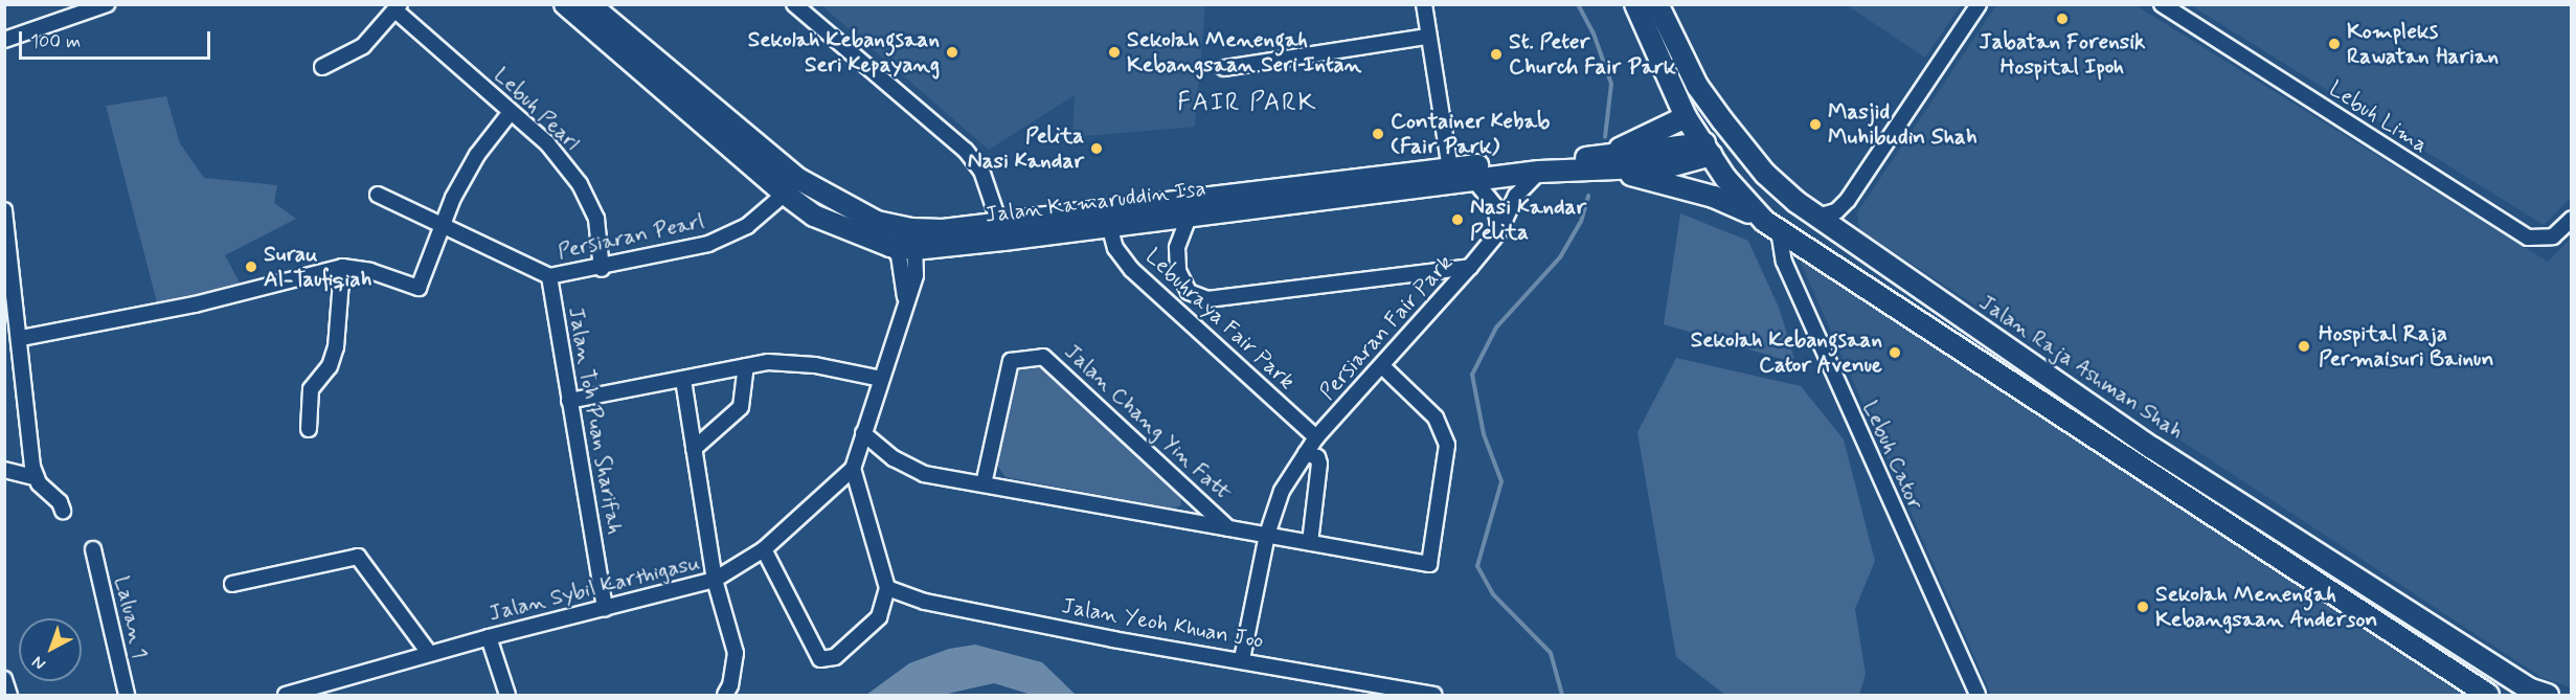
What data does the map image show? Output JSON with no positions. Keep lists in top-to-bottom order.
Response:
{
  "streets": {
    "main road": ["Jalan Kamaruddin Isa", "Jalan Raja Ashman Shah"],
    "street": [
      "Lebuh Pearl",
      "Lebuh Lima",
      "Persiaran Pearl",
      "Lebuhraya Fair Park",
      "Persiaran Fair Park",
      "Jalan Toh Puan Sharifah",
      "Jalan Chang Yin Fatt",
      "Lebuh Cator",
      "Jalan Sybil Karthigasu",
      "Laluan 1",
      "Jalan Yeoh Khuan Joo"
    ]
  },
  "crossings": [
    ["Lebuh Pearl", "Persiaran Pearl"],
    ["Jalan Kamaruddin Isa", "Persiaran Pearl"],
    ["Jalan Kamaruddin Isa", "Lebuhraya Fair Park"],
    ["Jalan Kamaruddin Isa", "Persiaran Fair Park"],
    ["Persiaran Pearl", "Jalan Toh Puan Sharifah"],
    ["Lebuhraya Fair Park", "Persiaran Fair Park"],
    ["Persiaran Fair Park", "Jalan Chang Yin Fatt"],
    ["Persiaran Fair Park", "Jalan Yeoh Khuan Joo"],
    ["Jalan Toh Puan Sharifah", "Jalan Sybil Karthigasu"]
  ],
  "districts": ["FAIR PARK"],
  "places": [
    "Jabatan Forensik Hospital Ipoh",
    "Kompleks Rawatan Harian",
    "Sekolah Kebangsaan Seri Kepayang",
    "Sekolah Menengah Kebangsaan Seri Intan",
    "St. Peter Church Fair Park",
    "Masjid Muhibudin Shah",
    "Container Kebab (Fair Park)",
    "Pelita Nasi Kandar",
    "Nasi Kandar Pelita",
    "Surau Al-Taufiqiah",
    "Hospital Raja Permaisuri Bainun",
    "Sekolah Kebangsaan Cator Avenue",
    "Sekolah Menengah Kebangsaan Anderson"
  ],
  "scale_bar": "100 m",
  "north": "bottom left"
}
